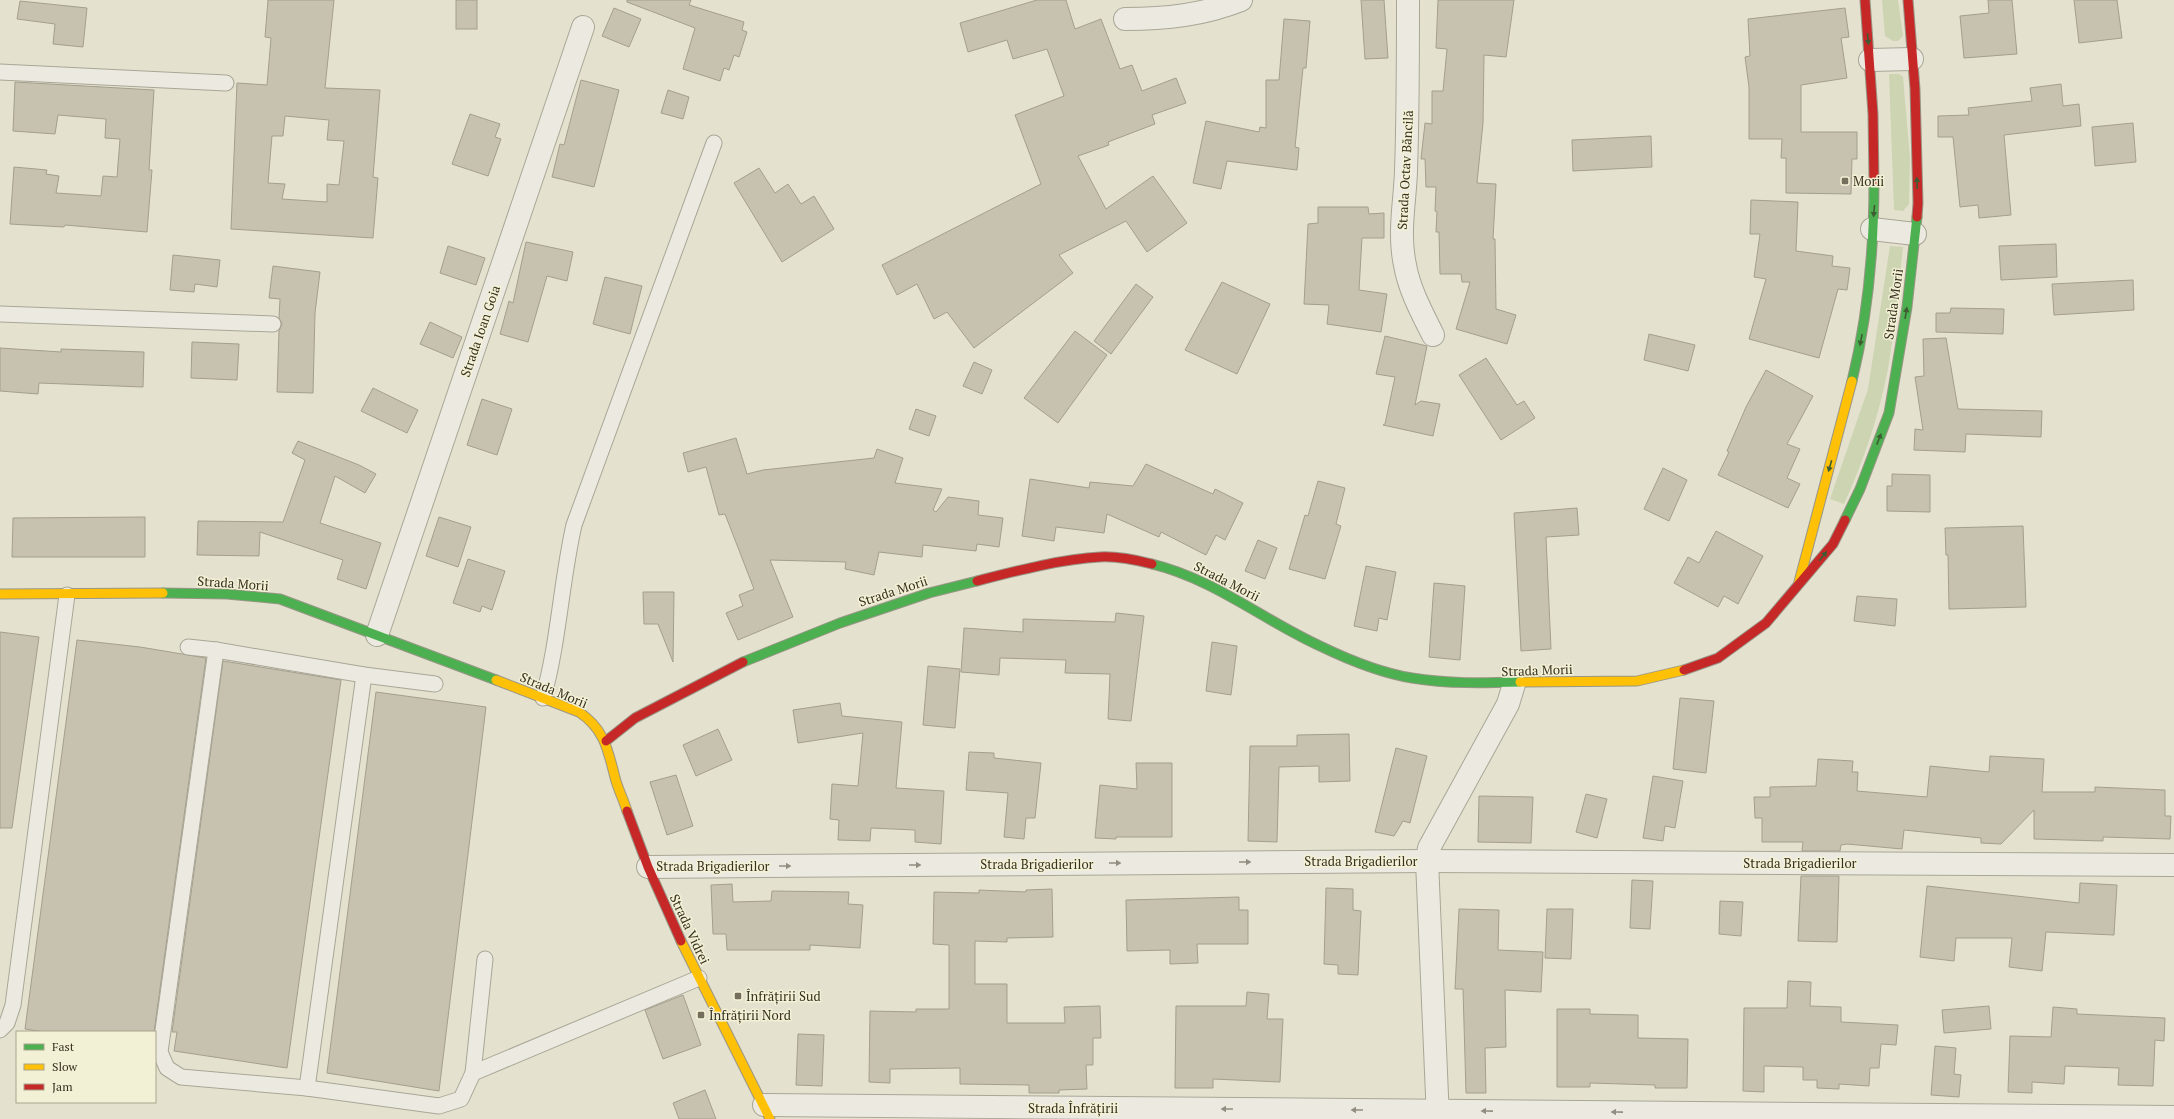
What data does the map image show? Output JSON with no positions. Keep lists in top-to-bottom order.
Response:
{
  "streets": {
    "street": [
      "Strada Octav Băncilă",
      "Strada Morii",
      "Strada Ioan Goia",
      "Strada Brigadierilor",
      "Strada Vidrei",
      "Strada Înfrățirii"
    ]
  },
  "crossings": [
    ["Strada Morii", "Strada Ioan Goia"],
    ["Strada Morii", "Strada Brigadierilor"],
    ["Strada Morii", "Strada Vidrei"],
    ["Strada Brigadierilor", "Strada Vidrei"],
    ["Strada Brigadierilor", "Strada Înfrățirii"],
    ["Strada Vidrei", "Strada Înfrățirii"]
  ],
  "one_way": ["Strada Brigadierilor", "Strada Înfrățirii"],
  "places": {
    "transit": ["Morii", "Înfrățirii Sud", "Înfrățirii Nord"]
  },
  "legend": ["Fast", "Slow", "Jam"]
}
